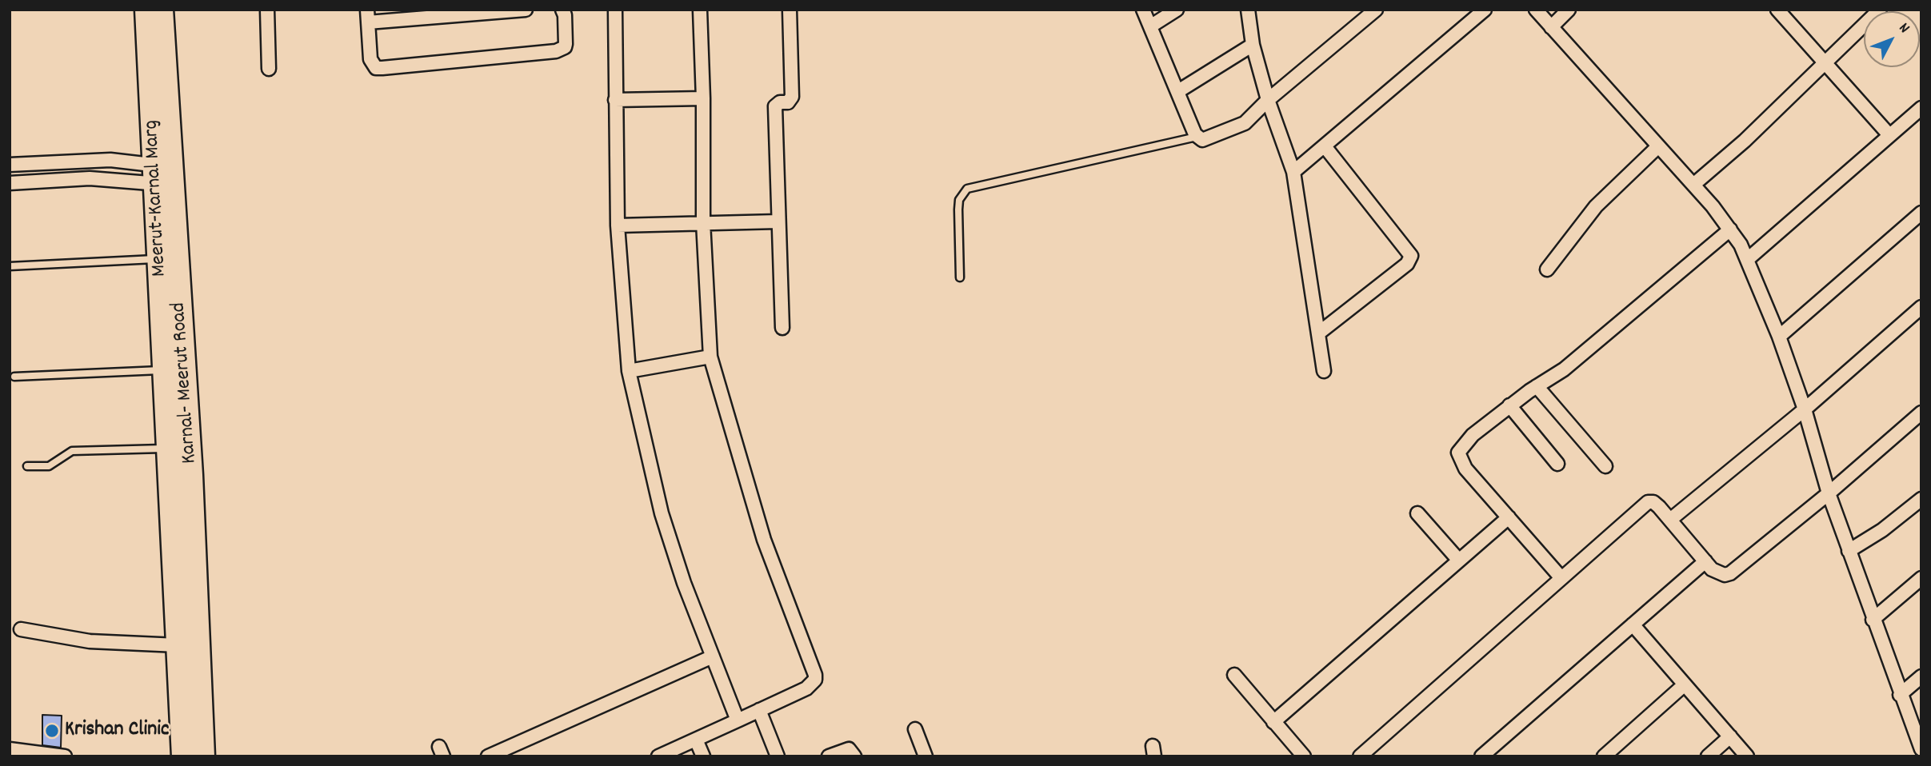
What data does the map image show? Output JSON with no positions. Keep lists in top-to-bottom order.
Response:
{
  "streets": {
    "highway": ["Meerut-Karnal Marg", "Karnal- Meerut Road"]
  },
  "crossings": [
    ["Meerut-Karnal Marg", "Karnal- Meerut Road"]
  ],
  "places": ["Krishan Clinic"],
  "north": "top right"
}
